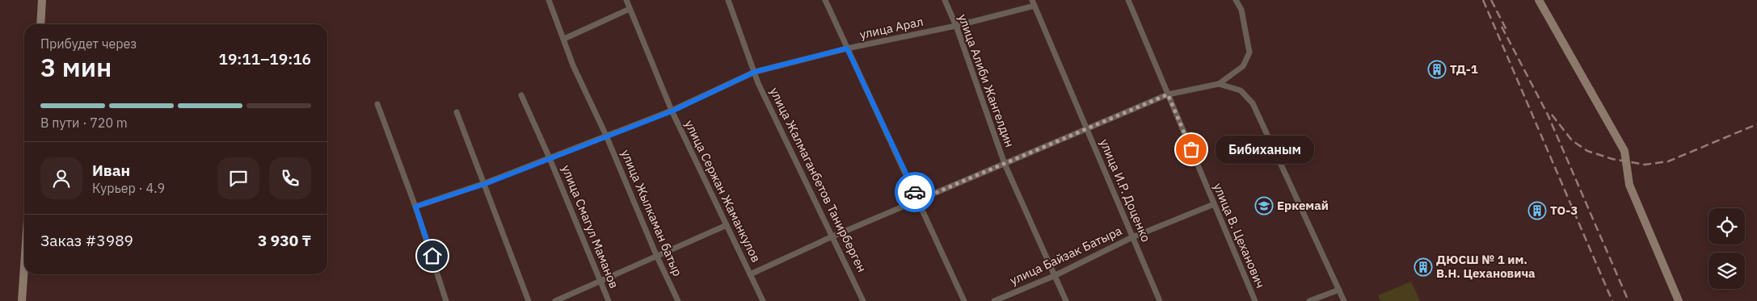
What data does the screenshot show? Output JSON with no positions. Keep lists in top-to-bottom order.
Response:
{
  "streets": {
    "street": [
      "улица Арал",
      "улица Алиби Жангелдин",
      "улица Жалмаганбетов Танирберген",
      "улица И.Р. Доценко",
      "улица Сержан Жаманкулов",
      "улица Жылкаман батыр",
      "улица Смагул Маманов",
      "улица В. Цеханович",
      "улица Байзак Батыра"
    ]
  },
  "crossings": [
    ["улица Арал", "улица Алиби Жангелдин"],
    ["улица Арал", "улица Жалмаганбетов Танирберген"],
    ["улица Арал", "улица И.Р. Доценко"],
    ["улица Арал", "улица Сержан Жаманкулов"],
    ["улица Арал", "улица Жылкаман батыр"],
    ["улица Арал", "улица Смагул Маманов"],
    ["улица Алиби Жангелдин", "улица Байзак Батыра"],
    ["улица И.Р. Доценко", "улица Байзак Батыра"],
    ["улица В. Цеханович", "улица Байзак Батыра"]
  ],
  "places": {
    "building": ["ТД-1", "ТО-3", "ДЮСШ № 1 им. В.Н. Цехановича"],
    "other": ["Бибиханым"],
    "school or university": ["Еркемай"]
  },
  "page": {
    "heading": ["3 мин", "Прибудет через", "19:11–19:16"],
    "panel": [
      "Иван",
      "Курьер · 4.9",
      "Заказ #3989",
      "3 930 ₸"
    ],
    "bar": "В пути · 720 m",
    "bubble": "Бибиханым"
  }
}
